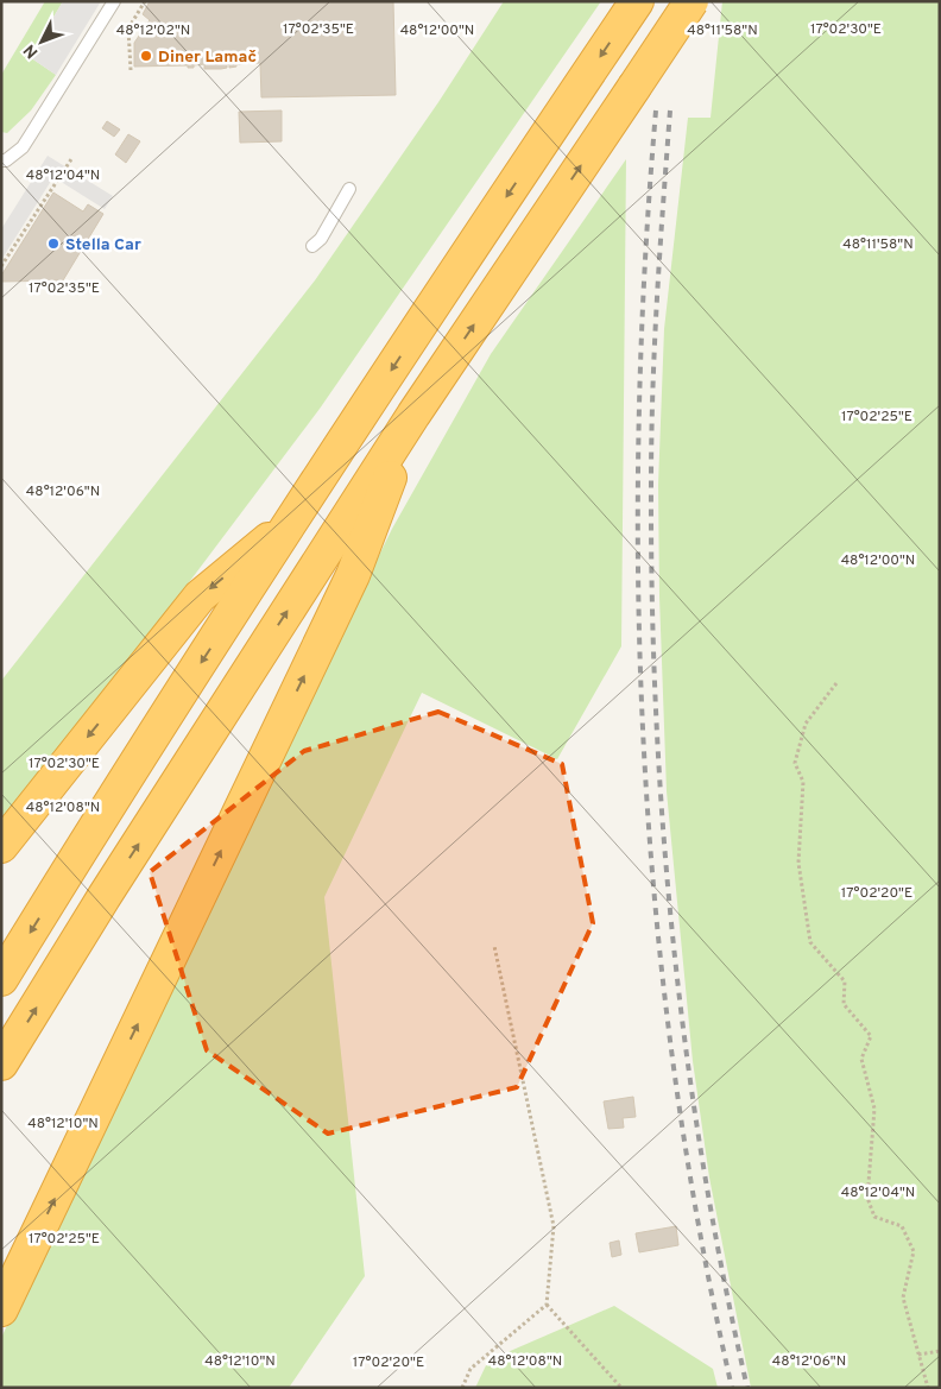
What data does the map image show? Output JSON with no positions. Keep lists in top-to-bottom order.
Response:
{
  "places": ["Diner Lamač", "Stella Car"],
  "north": "bottom left",
  "coordinates": [
    "17°02'35\"E",
    "17°02'30\"E",
    "48°12'00\"N",
    "48°11'58\"N",
    "48°12'02\"N",
    "48°12'04\"N",
    "17°02'25\"E",
    "48°12'06\"N",
    "48°12'08\"N",
    "17°02'20\"E",
    "48°12'10\"N"
  ]
}
